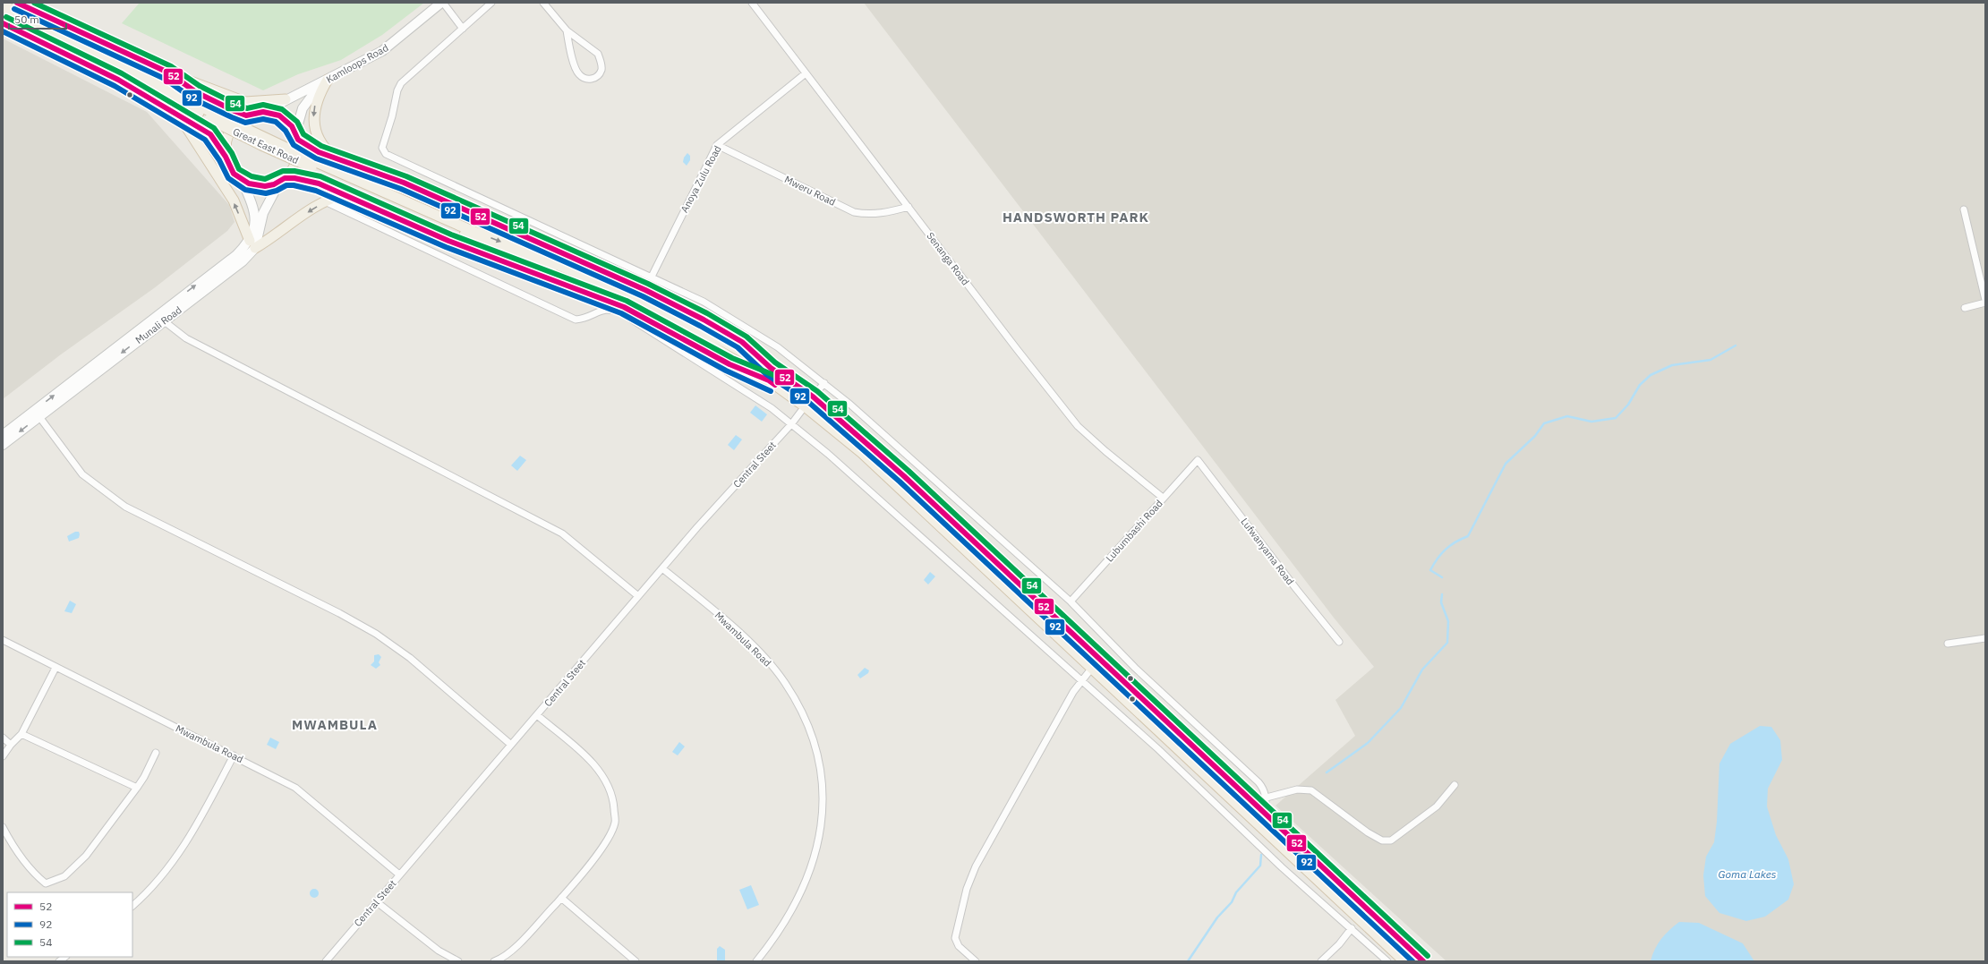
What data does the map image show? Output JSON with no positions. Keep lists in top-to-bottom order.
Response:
{
  "streets": {
    "main road": ["Kamloops Road", "Great East Road", "Munali Road"],
    "street": [
      "Anoya Zulu Road",
      "Mweru Road",
      "Senanga Road",
      "Central Steet",
      "Lubumbashi Road",
      "Lufwanyama Road",
      "Mwambula Road"
    ]
  },
  "crossings": [
    ["Kamloops Road", "Great East Road"],
    ["Kamloops Road", "Munali Road"],
    ["Great East Road", "Munali Road"],
    ["Great East Road", "Central Steet"],
    ["Anoya Zulu Road", "Mweru Road"],
    ["Anoya Zulu Road", "Senanga Road"],
    ["Mweru Road", "Senanga Road"],
    ["Senanga Road", "Lubumbashi Road"],
    ["Central Steet", "Mwambula Road"],
    ["Lubumbashi Road", "Lufwanyama Road"]
  ],
  "districts": ["HANDSWORTH PARK", "MWAMBULA"],
  "water": ["Goma Lakes"],
  "lines": ["transit line 52", "transit line 54", "transit line 92"],
  "legend": ["52", "92", "54"],
  "scale_bar": "50 m"
}
